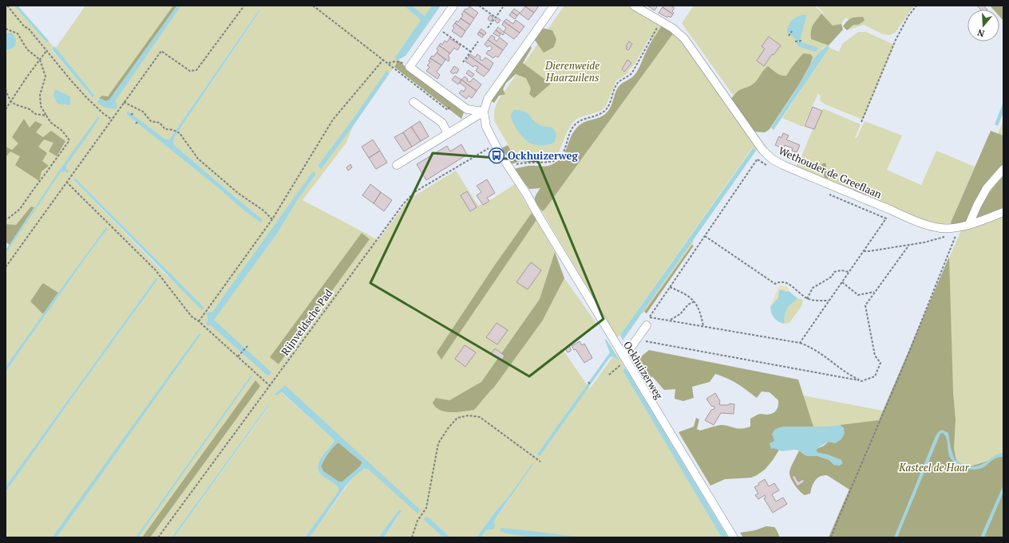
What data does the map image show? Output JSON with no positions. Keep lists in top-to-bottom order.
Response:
{
  "streets": {
    "street": ["Wethouder de Greeflaan", "Ockhuizerweg"],
    "path": ["Rijnveldsche Pad"]
  },
  "crossings": [
    ["Rijnveldsche Pad", "Ockhuizerweg"]
  ],
  "parks": ["Dierenweide Haarzuilens", "Kasteel de Haar"],
  "places": {
    "bus stop": ["Ockhuizerweg"]
  },
  "north": "bottom"
}
